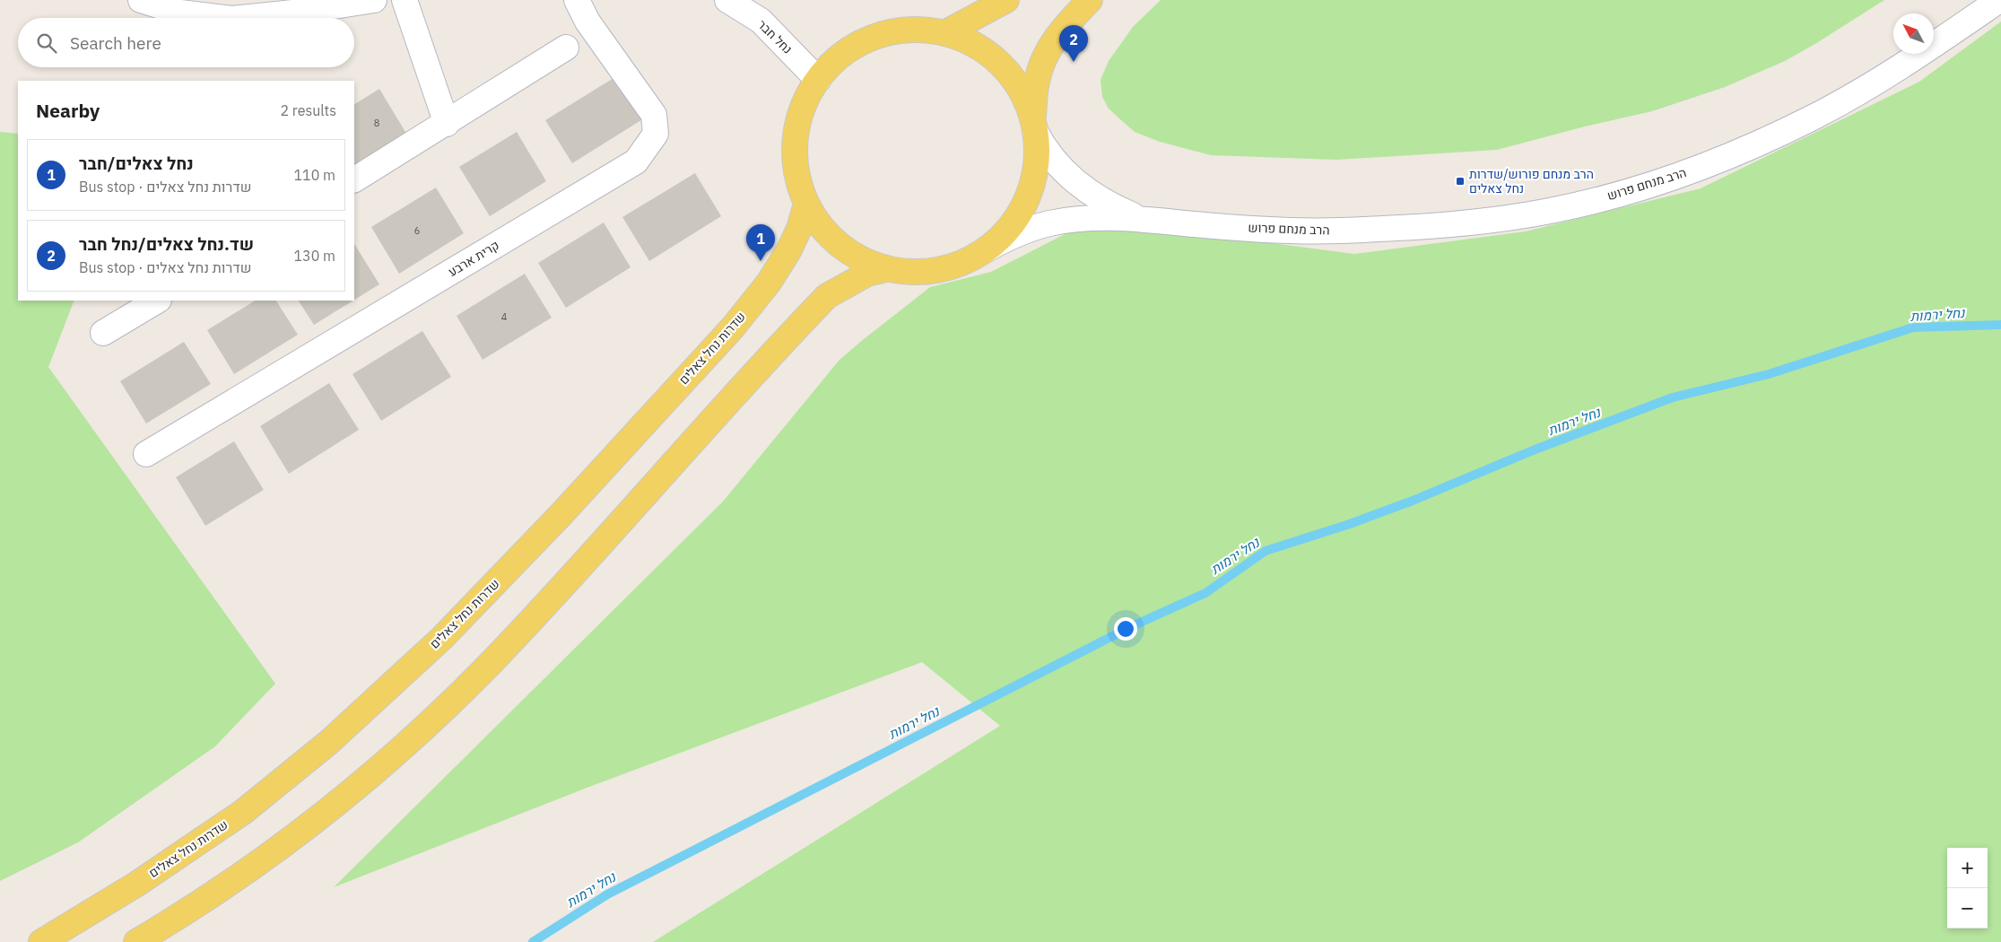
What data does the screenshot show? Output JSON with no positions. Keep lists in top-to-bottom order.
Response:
{
  "streets": {
    "main road": ["שדרות נחל צאלים"],
    "street": ["נחל חבר", "הרב מנחם פרוש", "קרית ארבע"]
  },
  "water": ["נחל ירמות"],
  "places": {
    "transit": ["הרב מנחם פורוש/שדרות נחל צאלים"]
  },
  "house_numbers": ["8", "6", "4"],
  "north": "top left",
  "page": {
    "search": "Search here",
    "pins": ["2", "1"],
    "heading": ["Nearby", "2 results"],
    "list": [
      {
        "mark": "1",
        "name": "נחל צאלים/חבר",
        "note": "Bus stop · שדרות נחל צאלים",
        "value": "110 m"
      },
      {
        "mark": "2",
        "name": "שד.נחל צאלים/נחל חבר",
        "note": "Bus stop · שדרות נחל צאלים",
        "value": "130 m"
      }
    ],
    "map_buttons": ["+", "−"]
  }
}
